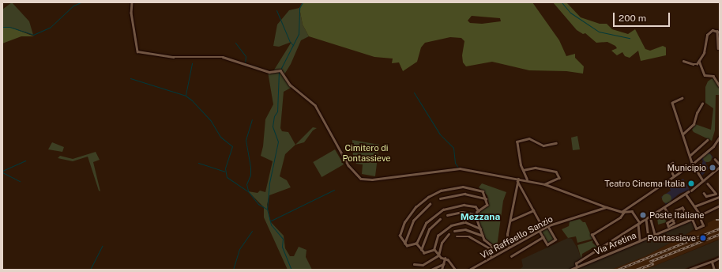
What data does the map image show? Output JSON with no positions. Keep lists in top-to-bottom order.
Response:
{
  "streets": {
    "street": ["Via Raffaello Sanzio", "Via Aretina"]
  },
  "districts": ["Mezzana"],
  "parks": ["Cimitero di Pontassieve"],
  "places": [
    "Municipio",
    "Teatro Cinema Italia",
    "Poste Italiane",
    "Pontassieve"
  ],
  "scale_bar": "200 m"
}
